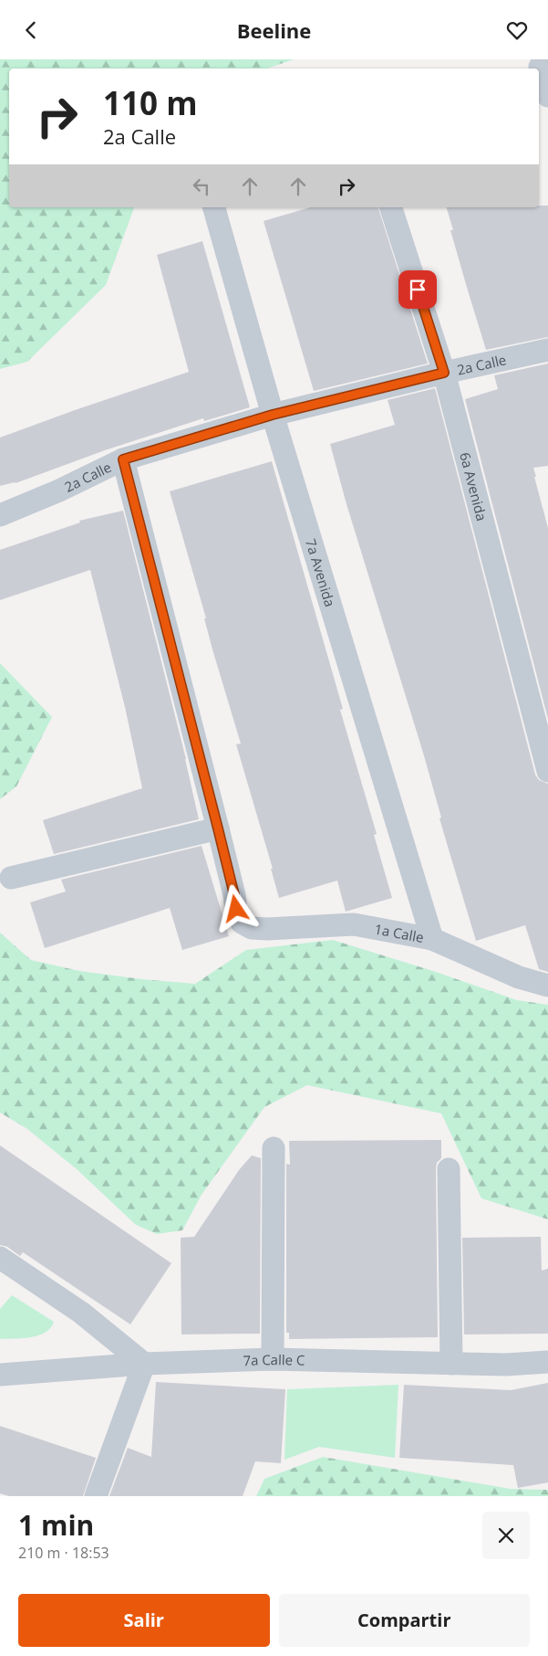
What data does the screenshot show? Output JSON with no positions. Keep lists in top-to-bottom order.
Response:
{
  "streets": {
    "street": [
      "2a Calle",
      "6a Avenida",
      "7a Avenida",
      "1a Calle",
      "7a Calle C"
    ]
  },
  "crossings": [
    ["2a Calle", "6a Avenida"],
    ["2a Calle", "7a Avenida"],
    ["7a Avenida", "1a Calle"]
  ],
  "page": {
    "header": "Beeline",
    "turn": ["110 m", "2a Calle"],
    "heading": ["1 min", "210 m · 18:53"],
    "buttons": ["Salir", "Compartir"]
  }
}
